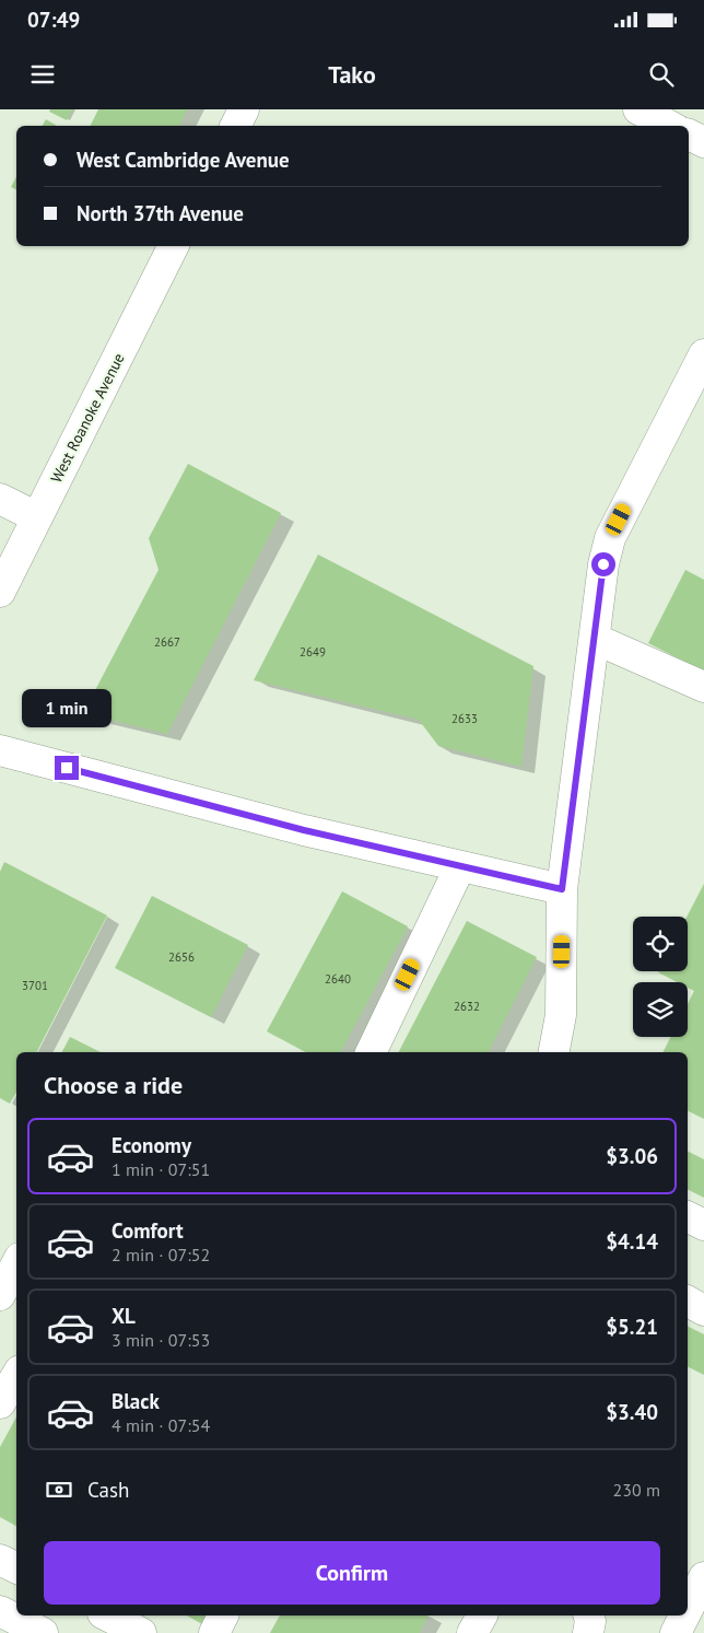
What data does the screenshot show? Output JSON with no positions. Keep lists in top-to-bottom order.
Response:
{
  "streets": {
    "street": ["West Roanoke Avenue"]
  },
  "house_numbers": [
    "2667",
    "2649",
    "2633",
    "2656",
    "2640",
    "3701",
    "2632"
  ],
  "page": {
    "status": "07:49",
    "header": "Tako",
    "banner": ["West Cambridge Avenue", "North 37th Avenue"],
    "bubble": "1 min",
    "heading": "Choose a ride",
    "list": [
      {
        "name": "Economy",
        "note": "1 min · 07:51",
        "value": "$3.06"
      },
      {
        "name": "Comfort",
        "note": "2 min · 07:52",
        "value": "$4.14"
      },
      {
        "name": "XL",
        "note": "3 min · 07:53",
        "value": "$5.21"
      },
      {
        "name": "Black",
        "note": "4 min · 07:54",
        "value": "$3.40"
      }
    ],
    "pay": ["Cash", "230 m"],
    "buttons": "Confirm"
  }
}
